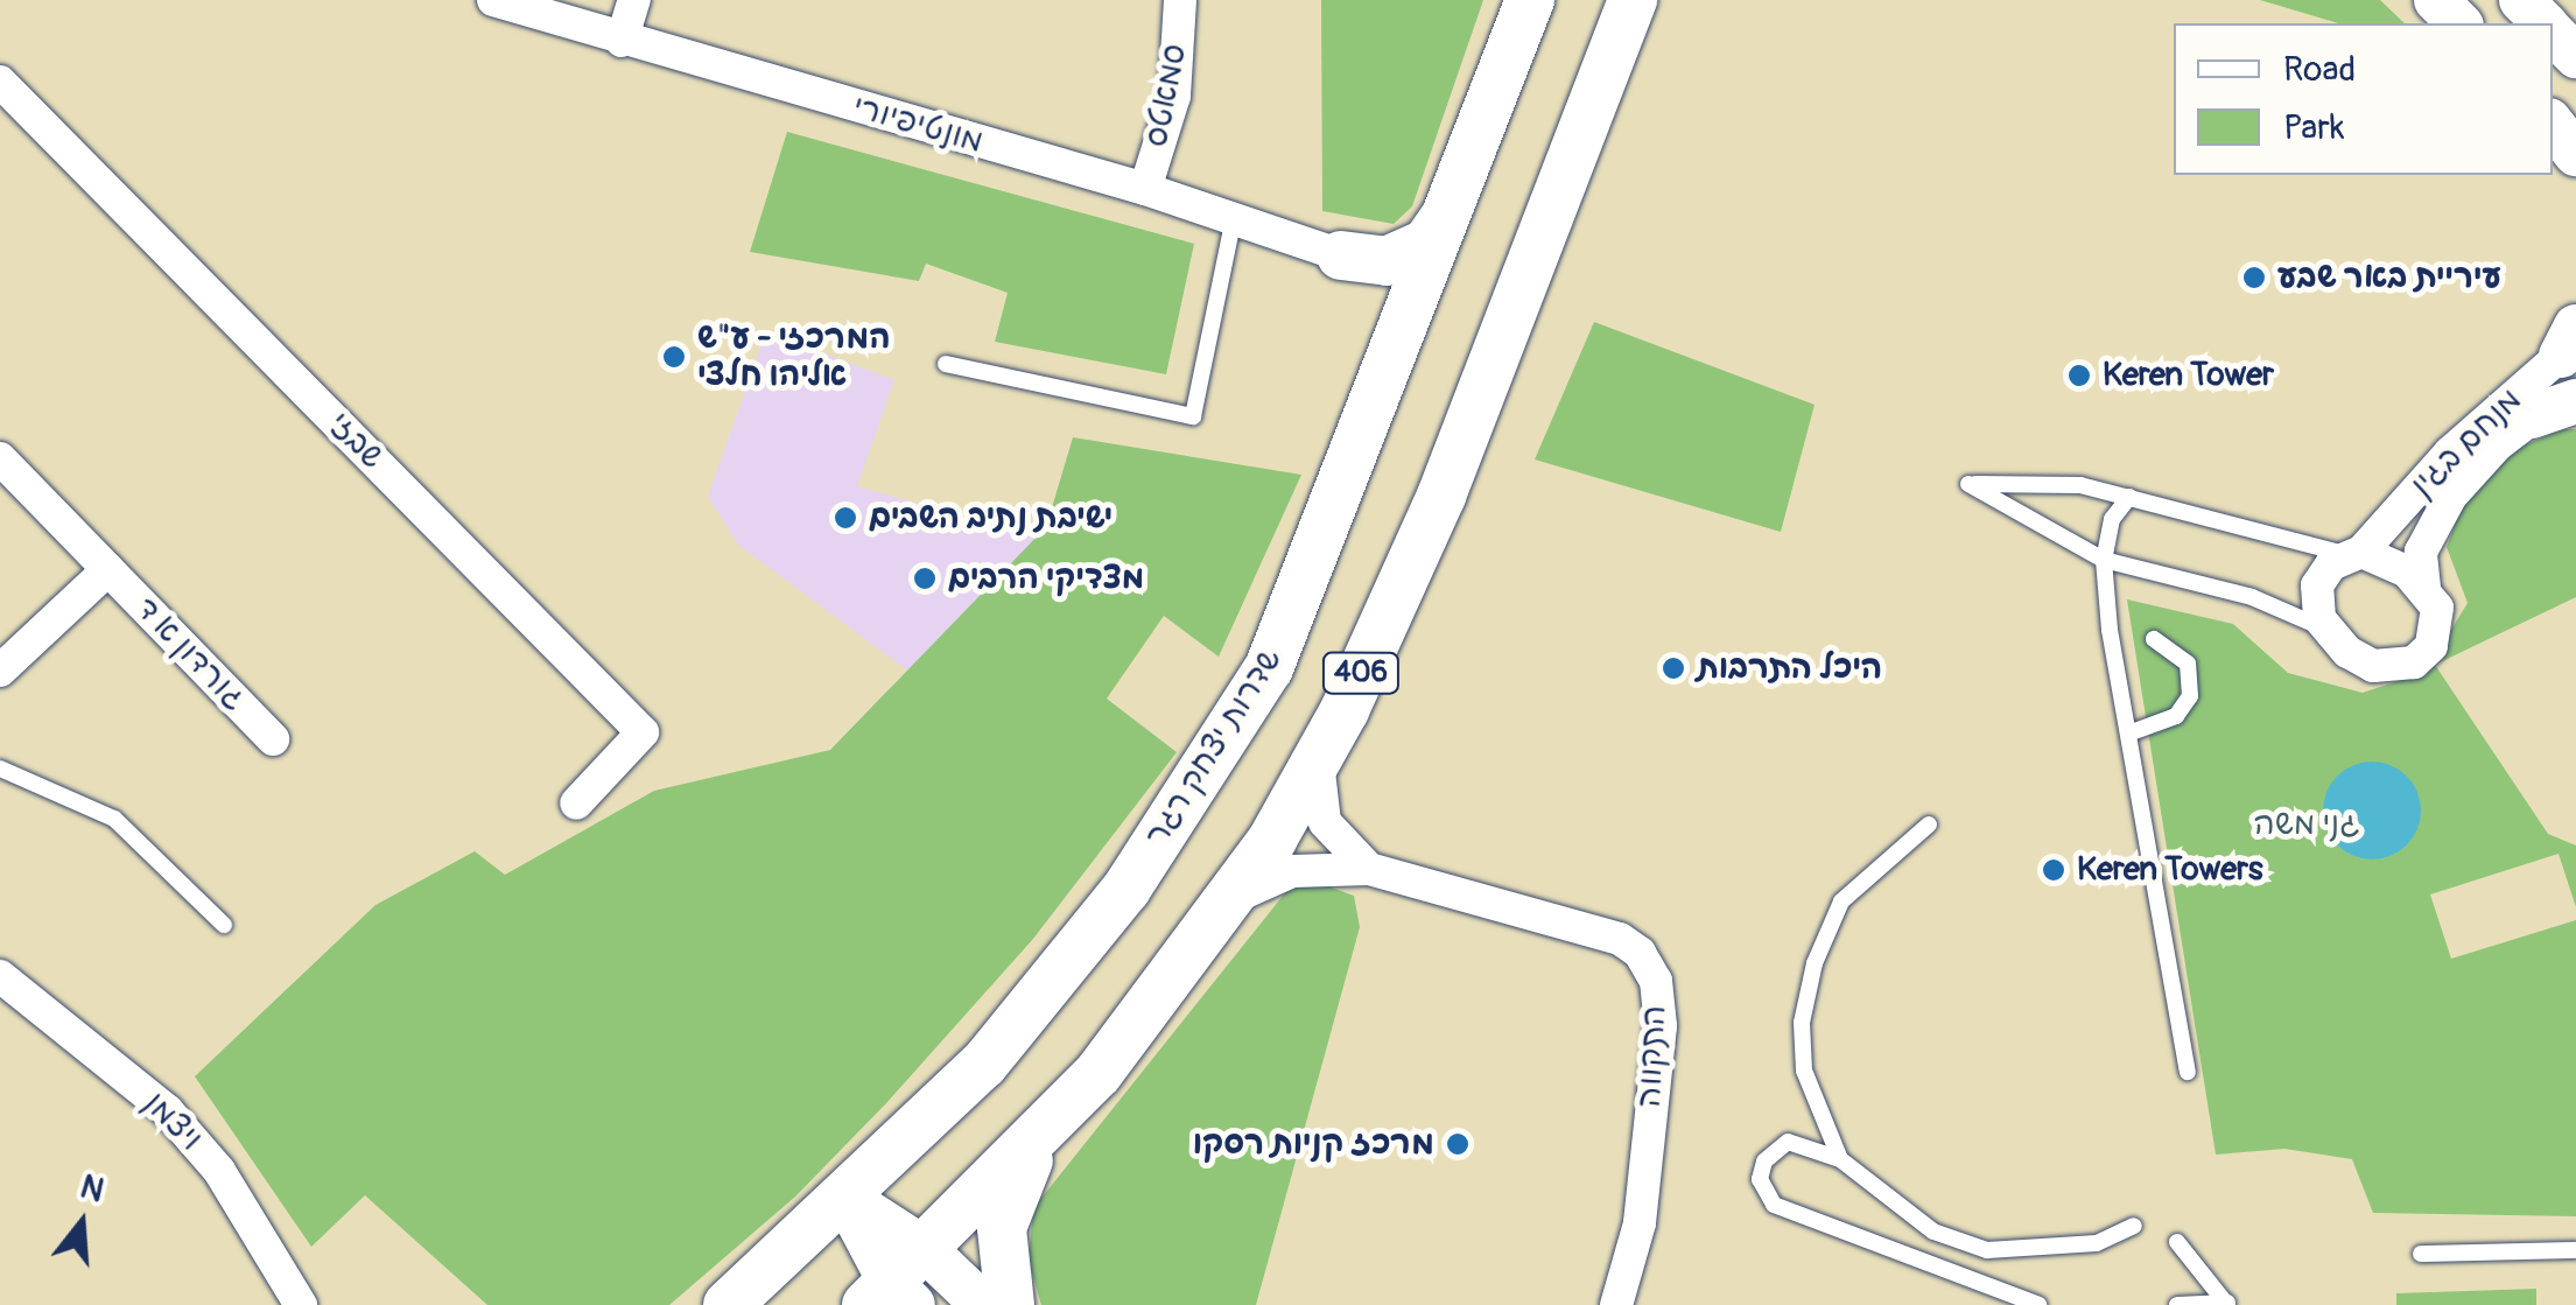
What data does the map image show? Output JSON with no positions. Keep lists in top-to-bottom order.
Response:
{
  "streets": {
    "main road": ["406", "שדרות יצחק רגר"],
    "street": [
      "סמאטס",
      "מונטיפיורי",
      "שבזי",
      "מנחם בגין",
      "גורדון א ד",
      "התקווה",
      "ויצמן"
    ]
  },
  "crossings": [
    ["סמאטס", "מונטיפיורי"],
    ["406", "התקווה"]
  ],
  "parks": ["גני משה"],
  "places": [
    "עיריית באר שבע",
    "המרכזי - ע\"ש אליהו חלצי",
    "Keren Tower",
    "ישיבת נתיב השבים",
    "מצדיקי הרבים",
    "היכל התרבות",
    "Keren Towers",
    "מרכז קניות רסקו"
  ],
  "legend": ["Road", "Park"],
  "north": "top"
}
